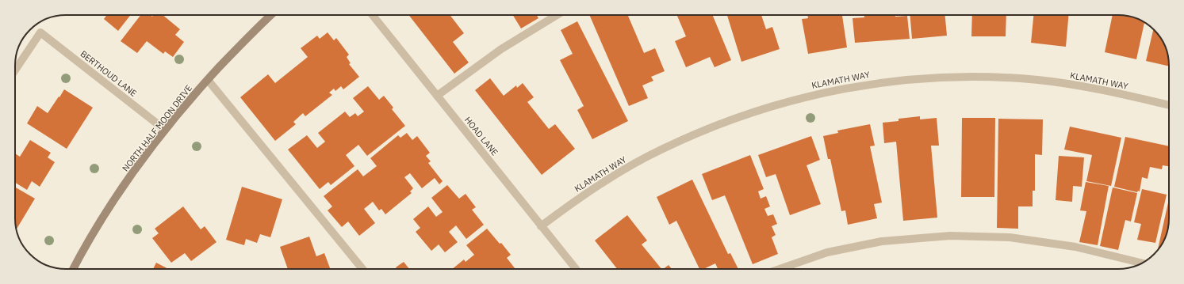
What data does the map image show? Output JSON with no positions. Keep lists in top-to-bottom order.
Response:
{
  "streets": {
    "street": [
      "BERTHOUD LANE",
      "KLAMATH WAY",
      "NORTH HALF MOON DRIVE",
      "HOAD LANE"
    ]
  },
  "crossings": [
    ["BERTHOUD LANE", "NORTH HALF MOON DRIVE"],
    ["KLAMATH WAY", "HOAD LANE"]
  ]
}
